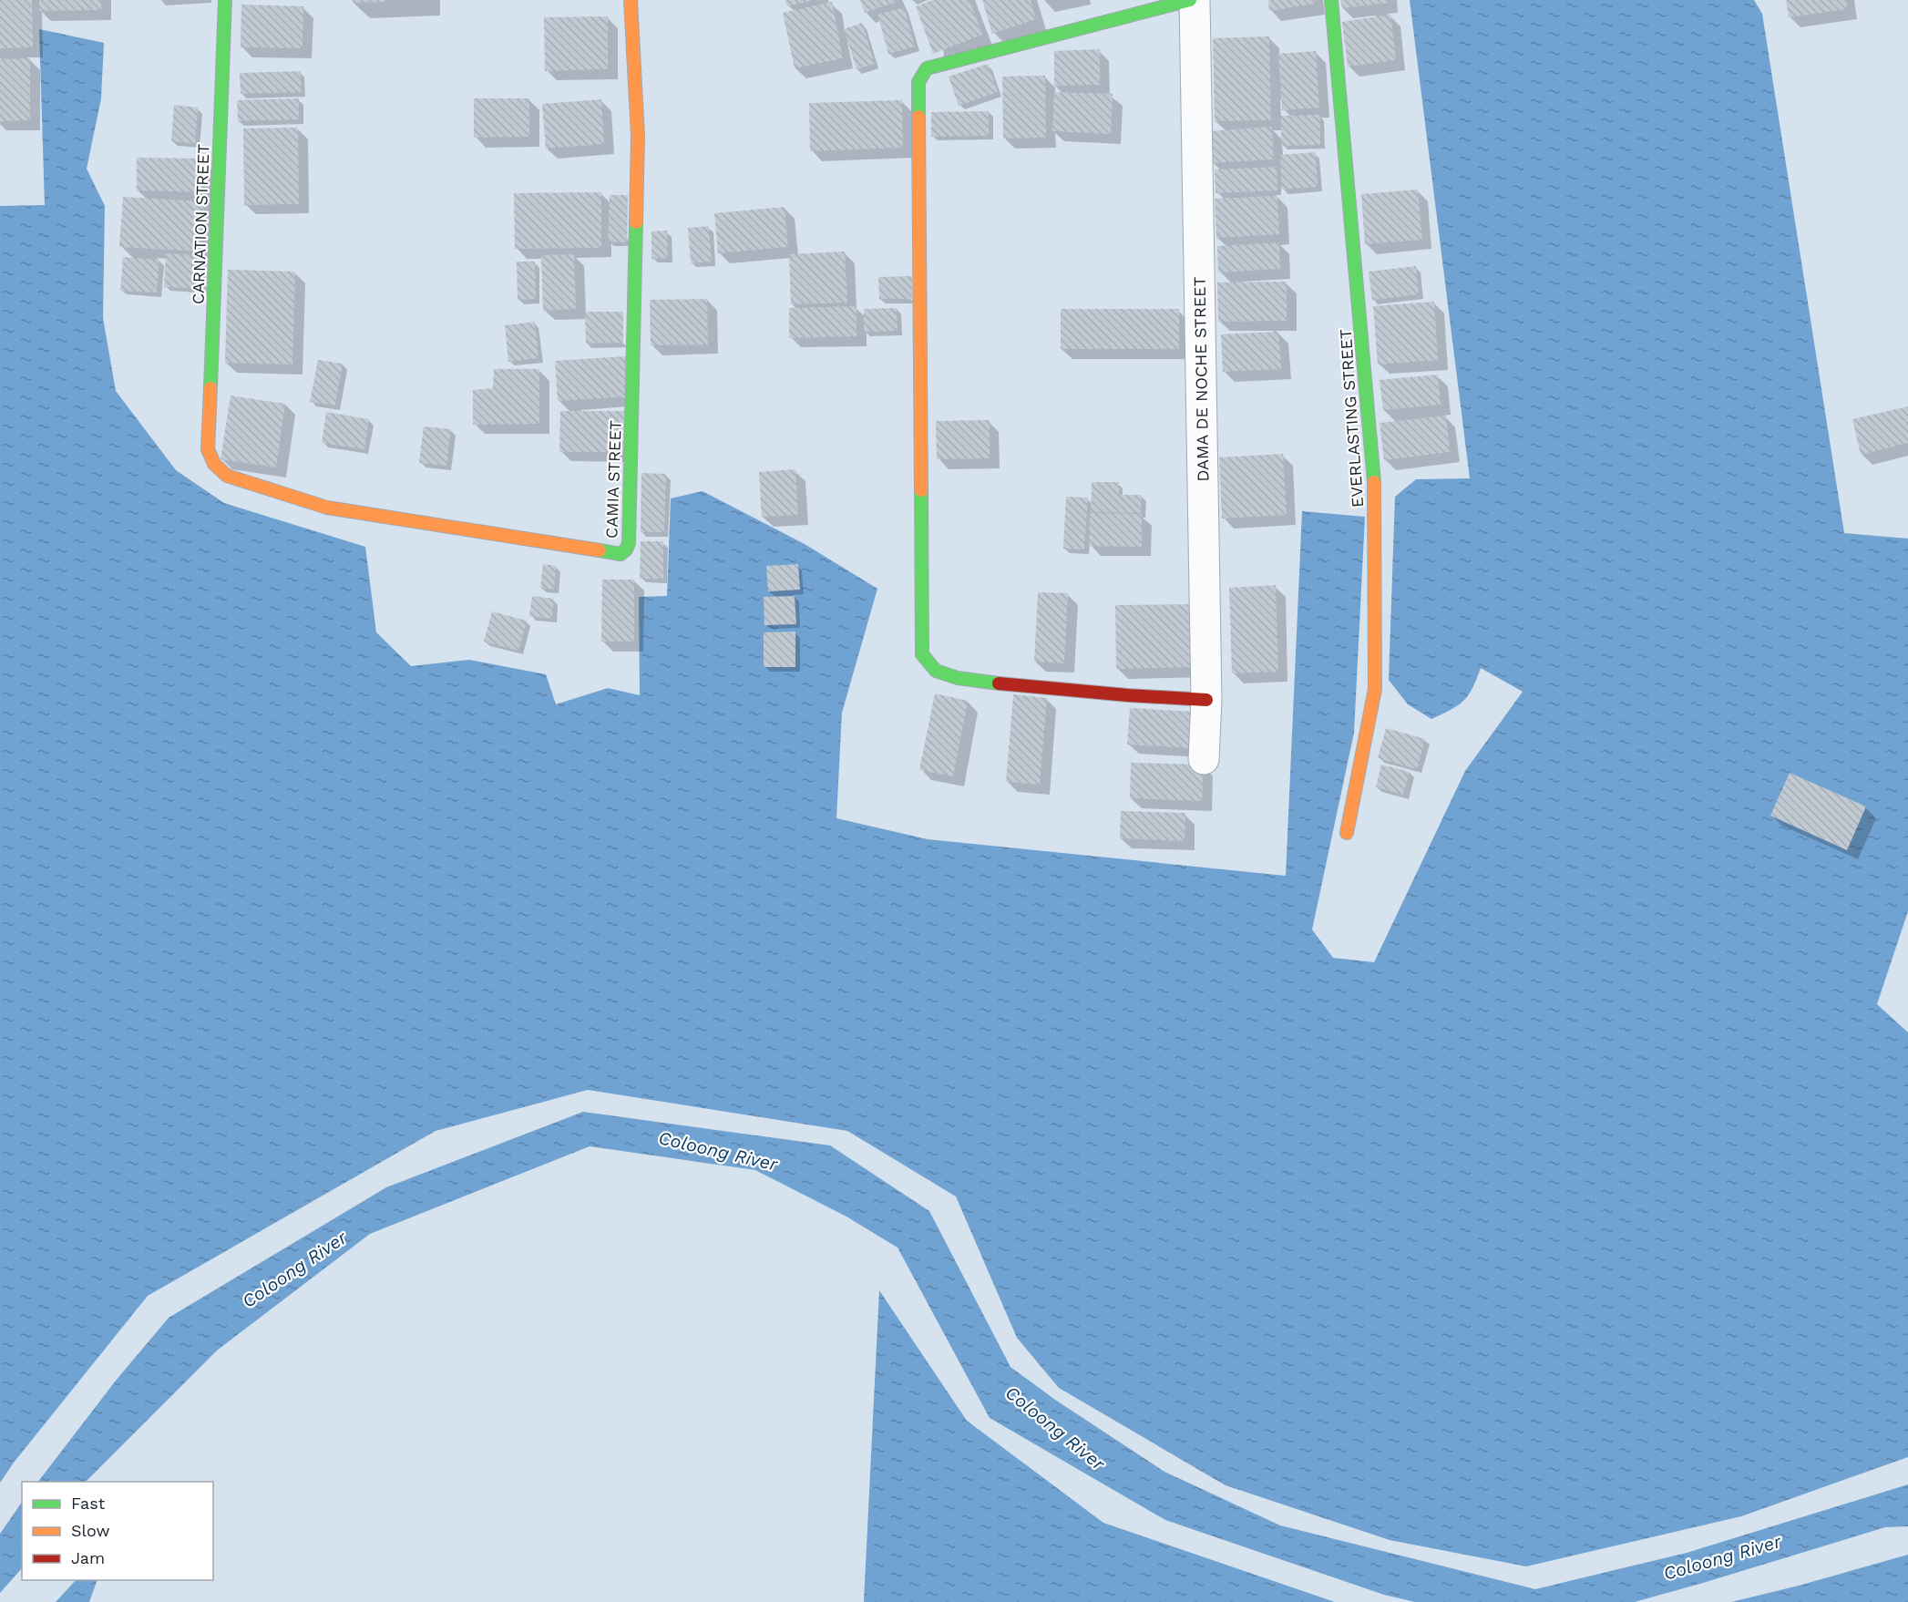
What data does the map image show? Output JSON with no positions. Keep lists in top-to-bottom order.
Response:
{
  "streets": {
    "street": [
      "CARNATION STREET",
      "DAMA DE NOCHE STREET",
      "EVERLASTING STREET",
      "CAMIA STREET"
    ]
  },
  "crossings": [
    ["CARNATION STREET", "CAMIA STREET"]
  ],
  "water": ["Coloong River"],
  "legend": ["Fast", "Slow", "Jam"]
}
